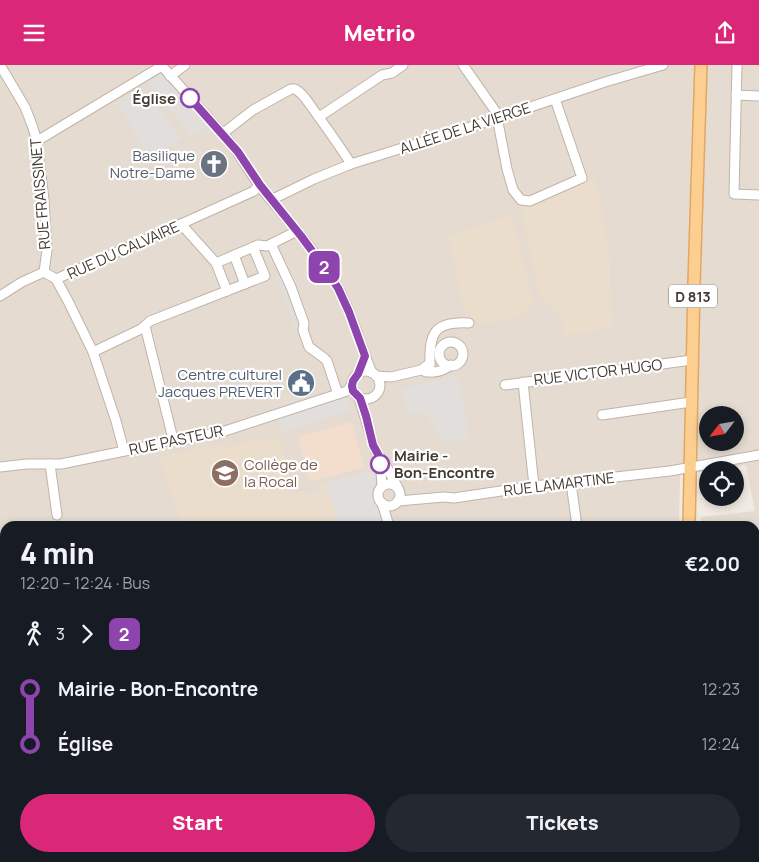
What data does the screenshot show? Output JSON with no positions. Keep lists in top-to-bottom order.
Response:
{
  "streets": {
    "main road": ["D 813"],
    "street": [
      "ALLÉE DE LA VIERGE",
      "RUE FRAISSINET",
      "RUE DU CALVAIRE",
      "RUE VICTOR HUGO",
      "RUE PASTEUR",
      "RUE LAMARTINE"
    ]
  },
  "crossings": [
    ["RUE DU CALVAIRE", "RUE PASTEUR"],
    ["D 813", "RUE VICTOR HUGO"],
    ["D 813", "RUE LAMARTINE"]
  ],
  "places": {
    "other": ["Église", "Mairie - Bon-Encontre"],
    "church": ["Basilique Notre-Dame"],
    "public building": ["Centre culturel Jacques PREVERT"],
    "school or university": ["Collège de la Rocal"]
  },
  "lines": ["bus line 2"],
  "north": "bottom left",
  "page": {
    "header": "Metrio",
    "on_map": "2",
    "heading": ["4 min", "12:20 – 12:24 · Bus", "€2.00"],
    "legs": ["3", "2"],
    "list": [
      {
        "name": "Mairie - Bon-Encontre",
        "value": "12:23"
      },
      {
        "name": "Église",
        "value": "12:24"
      }
    ],
    "buttons": ["Start", "Tickets"]
  }
}
